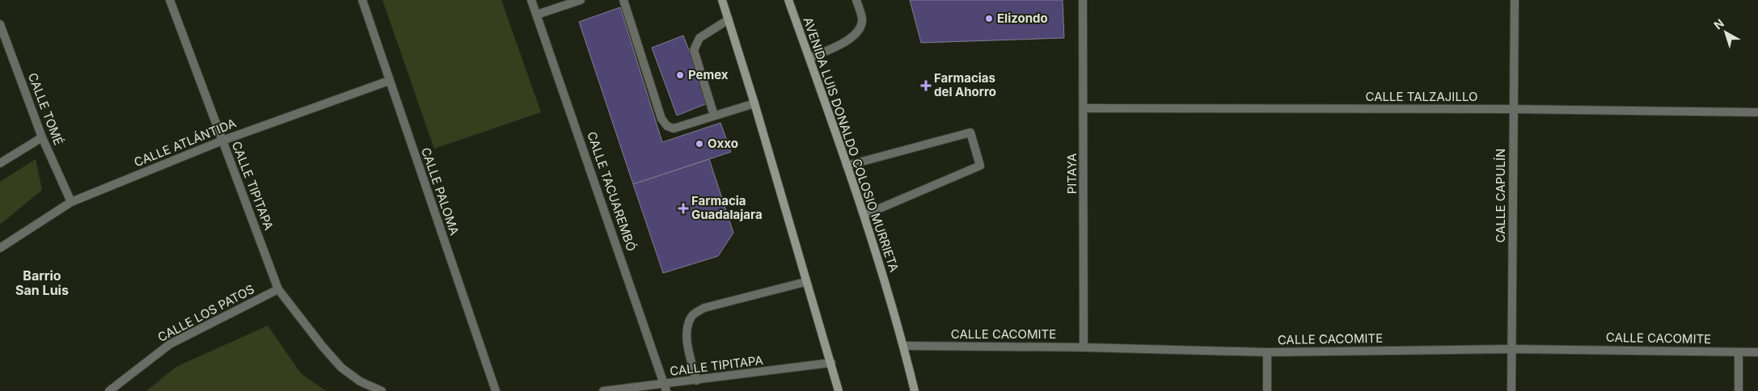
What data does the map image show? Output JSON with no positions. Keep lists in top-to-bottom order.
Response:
{
  "streets": {
    "main road": ["AVENIDA LUIS DONALDO COLOSIO MURRIETA"],
    "street": [
      "CALLE TALZAJILLO",
      "CALLE TOMÉ",
      "CALLE ATLÁNTIDA",
      "PITAYA",
      "CALLE TIPITAPA",
      "CALLE PALOMA",
      "CALLE TACUAREMBÓ",
      "CALLE CAPULÍN",
      "CALLE LOS PATOS",
      "CALLE CACOMITE"
    ]
  },
  "crossings": [
    ["CALLE TALZAJILLO", "PITAYA"],
    ["CALLE TALZAJILLO", "CALLE CAPULÍN"],
    ["CALLE TOMÉ", "CALLE ATLÁNTIDA"],
    ["CALLE ATLÁNTIDA", "CALLE TIPITAPA"],
    ["CALLE ATLÁNTIDA", "CALLE PALOMA"],
    ["AVENIDA LUIS DONALDO COLOSIO MURRIETA", "CALLE CACOMITE"],
    ["PITAYA", "CALLE CACOMITE"],
    ["CALLE TIPITAPA", "CALLE TACUAREMBÓ"],
    ["CALLE TIPITAPA", "CALLE LOS PATOS"],
    ["CALLE CAPULÍN", "CALLE CACOMITE"]
  ],
  "districts": ["Barrio San Luis"],
  "places": {
    "other": ["Elizondo", "Pemex", "Oxxo"],
    "health": ["Farmacias del Ahorro", "Farmacia Guadalajara"]
  },
  "north": "top left"
}
